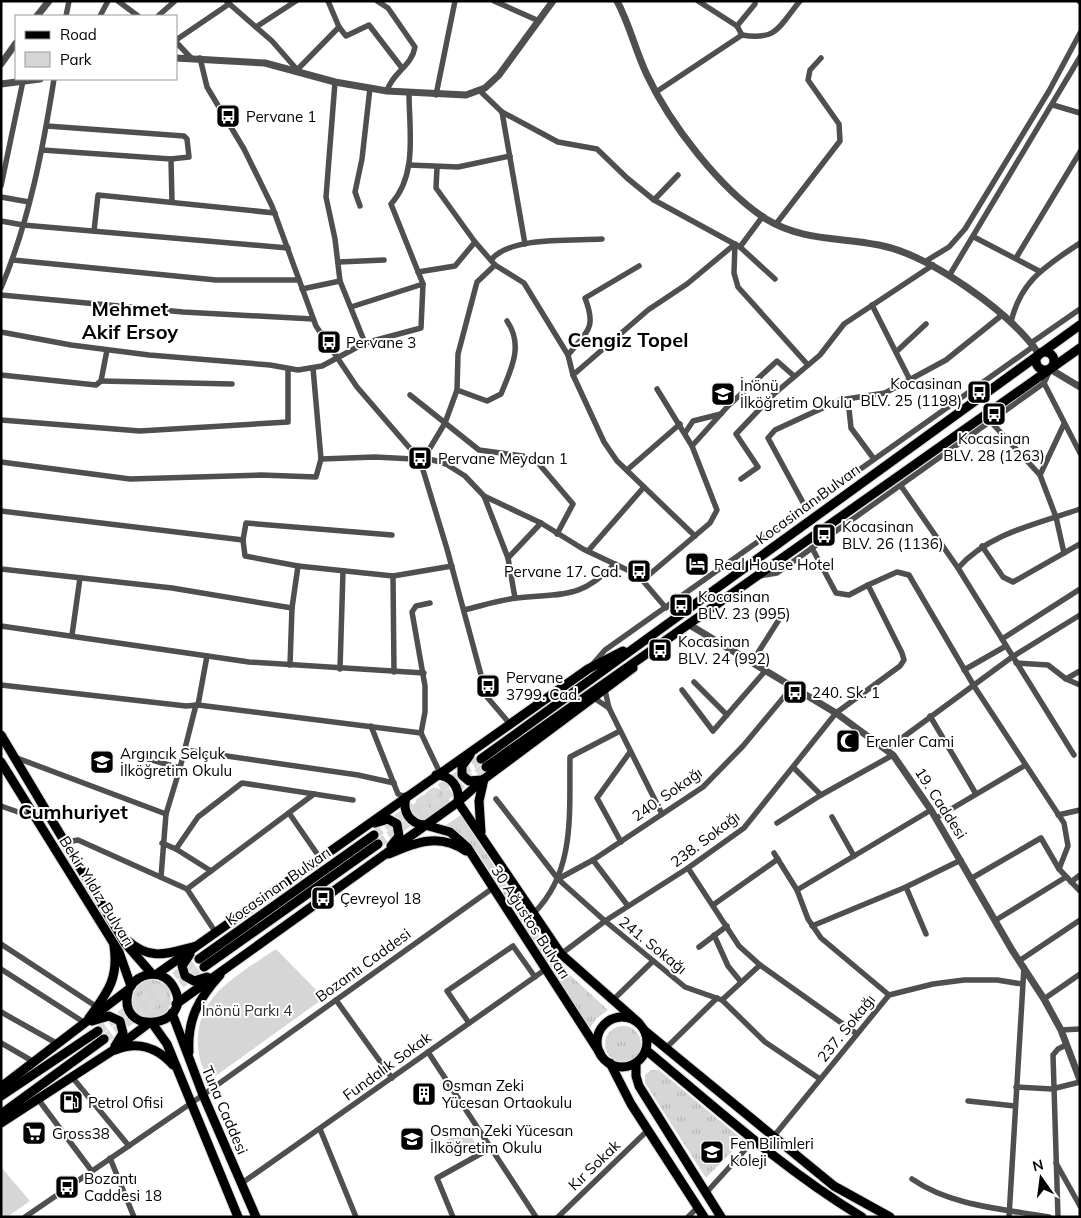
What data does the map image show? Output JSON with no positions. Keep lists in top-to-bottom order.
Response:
{
  "streets": {
    "main road": [
      "Kocasinan Bulvarı",
      "Bekir Yıldız Bulvarı",
      "30 Ağustos Bulvarı",
      "Tuna Caddesi"
    ],
    "street": [
      "240. Sokağı",
      "19. Caddesi",
      "238. Sokağı",
      "241. Sokağı",
      "Bozantı Caddesi",
      "237. Sokağı",
      "Fundalık Sokak",
      "Kır Sokak"
    ]
  },
  "crossings": [
    ["Kocasinan Bulvarı", "19. Caddesi"],
    ["240. Sokağı", "19. Caddesi"],
    ["240. Sokağı", "241. Sokağı"],
    ["19. Caddesi", "238. Sokağı"],
    ["238. Sokağı", "30 Ağustos Bulvarı"],
    ["238. Sokağı", "241. Sokağı"],
    ["Bekir Yıldız Bulvarı", "Tuna Caddesi"],
    ["30 Ağustos Bulvarı", "Bozantı Caddesi"],
    ["30 Ağustos Bulvarı", "237. Sokağı"],
    ["30 Ağustos Bulvarı", "Fundalık Sokak"],
    ["241. Sokağı", "237. Sokağı"],
    ["Bozantı Caddesi", "Tuna Caddesi"],
    ["Fundalık Sokak", "Tuna Caddesi"]
  ],
  "districts": ["Mehmet Akif Ersoy", "Cengiz Topel", "Cumhuriyet"],
  "parks": ["İnönü Parkı 4"],
  "places": {
    "bus stop": [
      "Pervane 1",
      "Pervane 3",
      "Kocasinan BLV. 25 (1198)",
      "Kocasinan BLV. 28 (1263)",
      "Pervane Meydan 1",
      "Kocasinan BLV. 26 (1136)",
      "Pervane 17. Cad.",
      "Kocasinan BLV. 23 (995)",
      "Kocasinan BLV. 24 (992)",
      "Pervane 3799. Cad.",
      "240. Sk. 1",
      "Çevreyol 18",
      "Bozantı Caddesi 18"
    ],
    "school or university": [
      "İnönü İlköğretim Okulu",
      "Argıncık Selçuk İlköğretim Okulu",
      "Osman Zeki Yücesan İlköğretim Okulu",
      "Fen Bilimleri Koleji"
    ],
    "hotel": ["Real House Hotel"],
    "mosque": ["Erenler Cami"],
    "building": ["Osman Zeki Yücesan Ortaokulu"],
    "fuel station": ["Petrol Ofisi"],
    "supermarket": ["Gross38"]
  },
  "legend": ["Road", "Park"],
  "north": "top"
}
